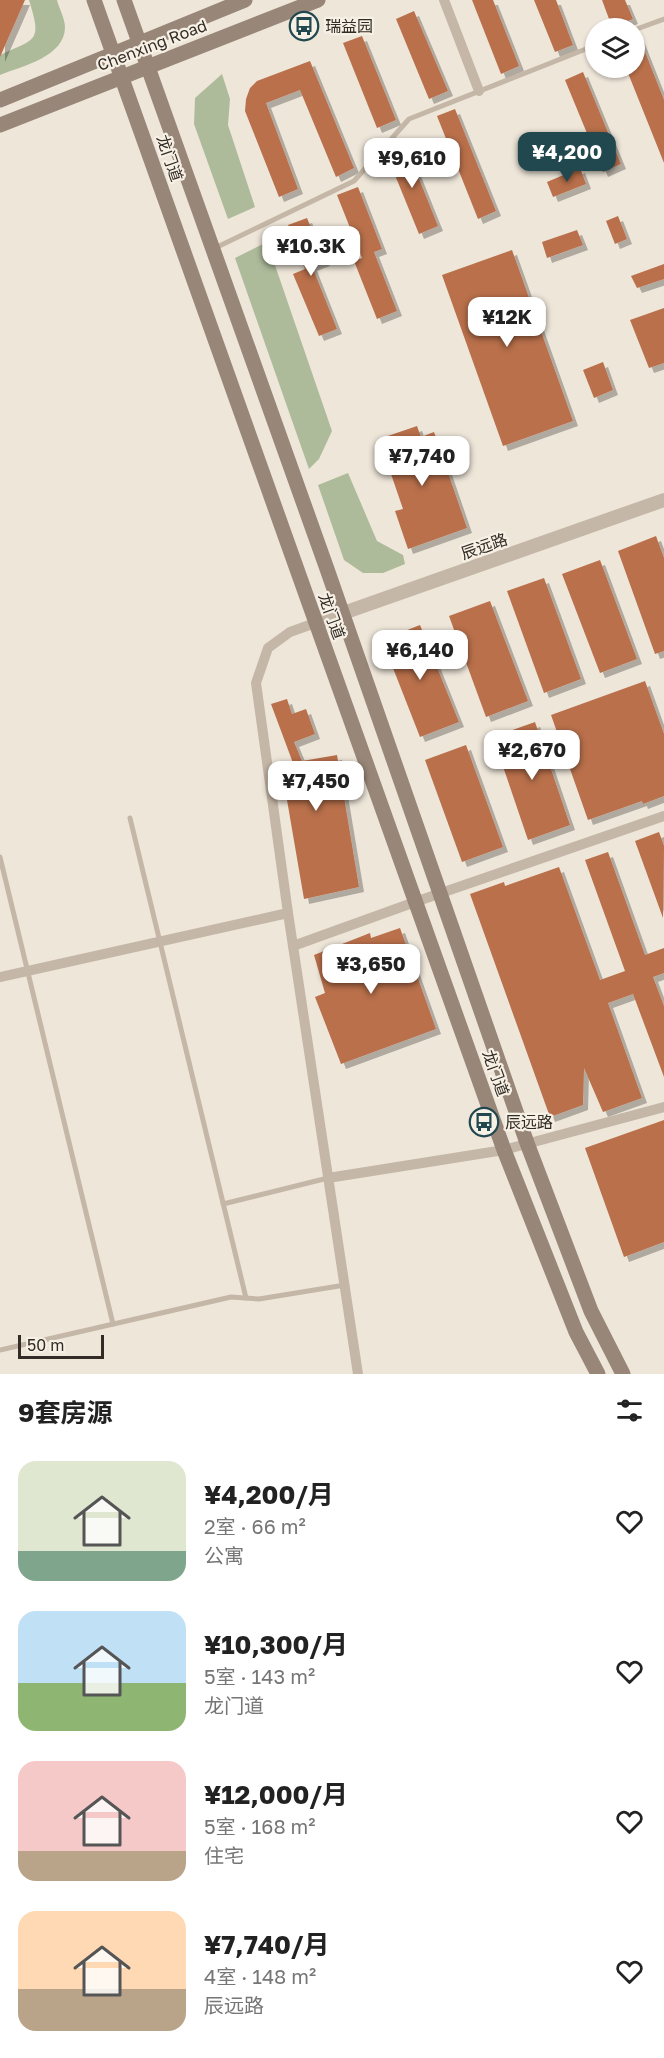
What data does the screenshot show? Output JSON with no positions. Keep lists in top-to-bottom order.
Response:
{
  "streets": {
    "main road": ["Chenxing Road", "龙门道"],
    "street": ["辰远路"]
  },
  "crossings": [
    ["Chenxing Road", "龙门道"],
    ["龙门道", "辰远路"]
  ],
  "places": {
    "bus stop": ["瑞益园", "辰远路"]
  },
  "scale_bar": "50 m",
  "page": {
    "price": [
      "¥4,200",
      "¥9,610",
      "¥10.3K",
      "¥12K",
      "¥7,740",
      "¥6,140",
      "¥2,670",
      "¥7,450",
      "¥3,650"
    ],
    "scale": "50 m",
    "heading": "9套房源",
    "list": [
      {
        "name": "¥4,200/月",
        "note": "2室 · 66 m² · 公寓"
      },
      {
        "name": "¥10,300/月",
        "note": "5室 · 143 m² · 龙门道"
      },
      {
        "name": "¥12,000/月",
        "note": "5室 · 168 m² · 住宅"
      },
      {
        "name": "¥7,740/月",
        "note": "4室 · 148 m² · 辰远路"
      }
    ]
  }
}
